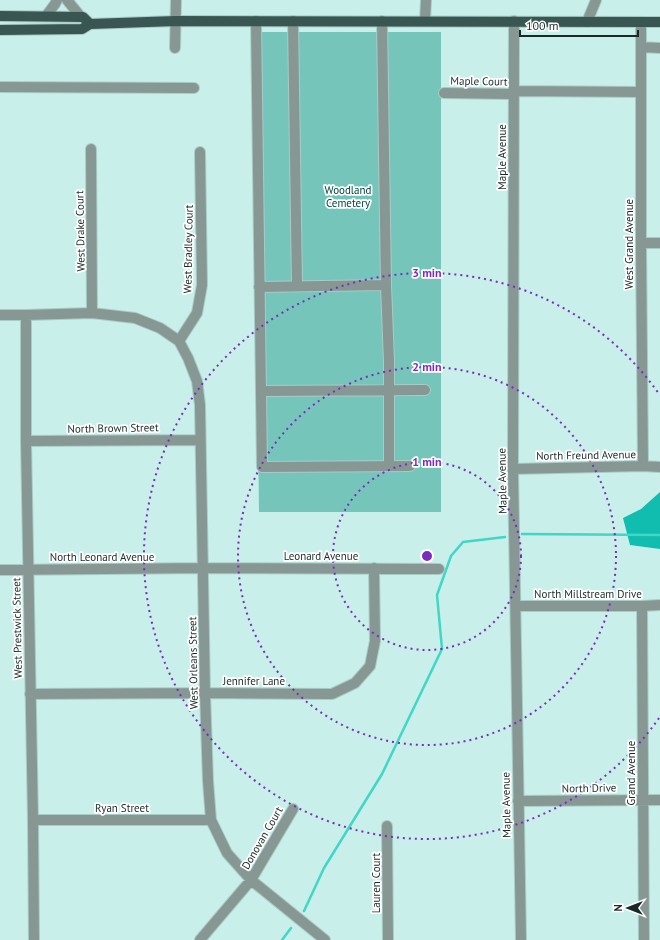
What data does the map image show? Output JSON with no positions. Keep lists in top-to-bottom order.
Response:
{
  "streets": {
    "street": [
      "Maple Court",
      "Maple Avenue",
      "West Drake Court",
      "West Grand Avenue",
      "West Bradley Court",
      "North Brown Street",
      "North Freund Avenue",
      "Leonard Avenue",
      "North Leonard Avenue",
      "North Millstream Drive",
      "West Prestwick Street",
      "West Orleans Street",
      "Jennifer Lane",
      "Grand Avenue",
      "North Drive",
      "Ryan Street",
      "Donovan Court",
      "Lauren Court"
    ]
  },
  "crossings": [
    ["Maple Court", "Maple Avenue"],
    ["Maple Court", "West Grand Avenue"],
    ["Maple Avenue", "North Freund Avenue"],
    ["Maple Avenue", "North Millstream Drive"],
    ["Maple Avenue", "North Drive"],
    ["West Grand Avenue", "North Freund Avenue"],
    ["West Bradley Court", "West Orleans Street"],
    ["North Brown Street", "West Prestwick Street"],
    ["North Brown Street", "West Orleans Street"],
    ["Leonard Avenue", "North Leonard Avenue"],
    ["Leonard Avenue", "West Orleans Street"],
    ["Leonard Avenue", "Jennifer Lane"],
    ["North Leonard Avenue", "West Prestwick Street"],
    ["North Leonard Avenue", "West Orleans Street"],
    ["North Millstream Drive", "Grand Avenue"],
    ["West Prestwick Street", "Jennifer Lane"],
    ["West Prestwick Street", "Ryan Street"],
    ["West Orleans Street", "Jennifer Lane"],
    ["West Orleans Street", "Ryan Street"],
    ["West Orleans Street", "Donovan Court"],
    ["Grand Avenue", "North Drive"]
  ],
  "parks": ["Woodland Cemetery"],
  "scale_bar": "100 m",
  "north": "left",
  "rings": ["3 min", "2 min", "1 min"]
}
